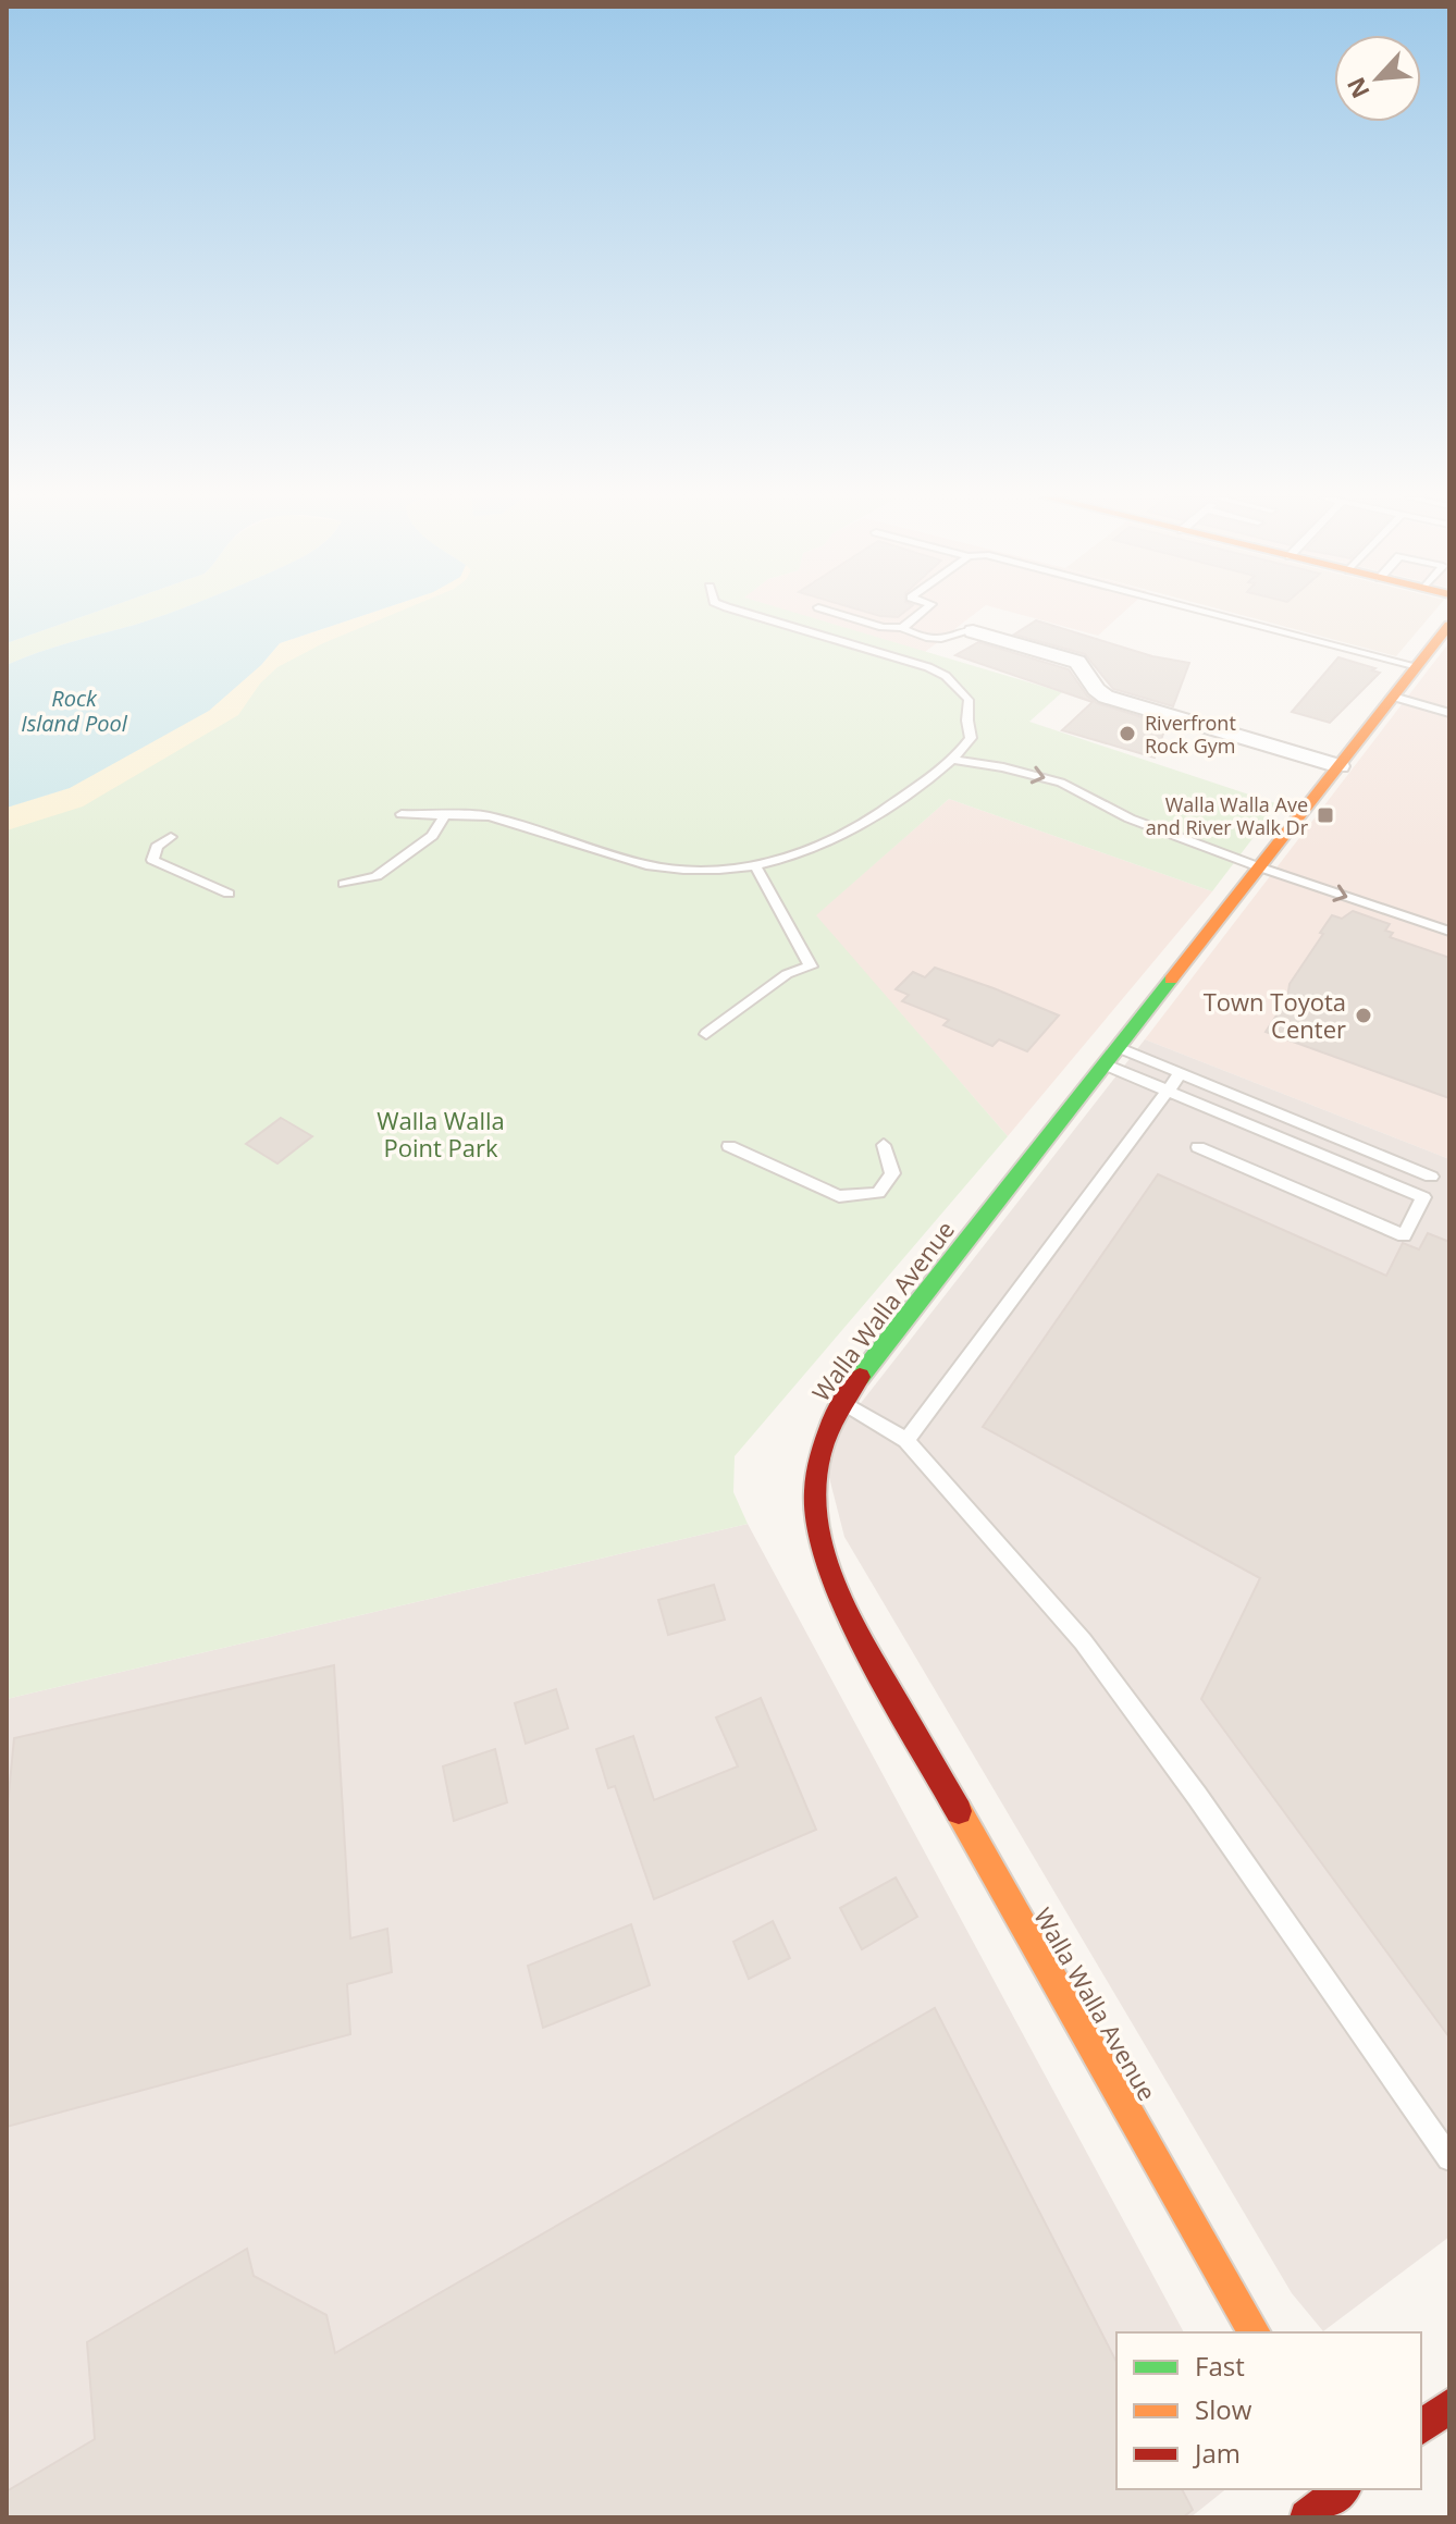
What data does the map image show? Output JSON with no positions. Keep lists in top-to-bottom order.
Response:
{
  "streets": {
    "street": ["Walla Walla Avenue"]
  },
  "water": ["Rock Island Pool"],
  "parks": ["Walla Walla Point Park"],
  "places": {
    "other": ["Riverfront Rock Gym", "Town Toyota Center"],
    "transit": ["Walla Walla Ave and River Walk Dr"]
  },
  "legend": ["Fast", "Slow", "Jam"],
  "north": "bottom left"
}
